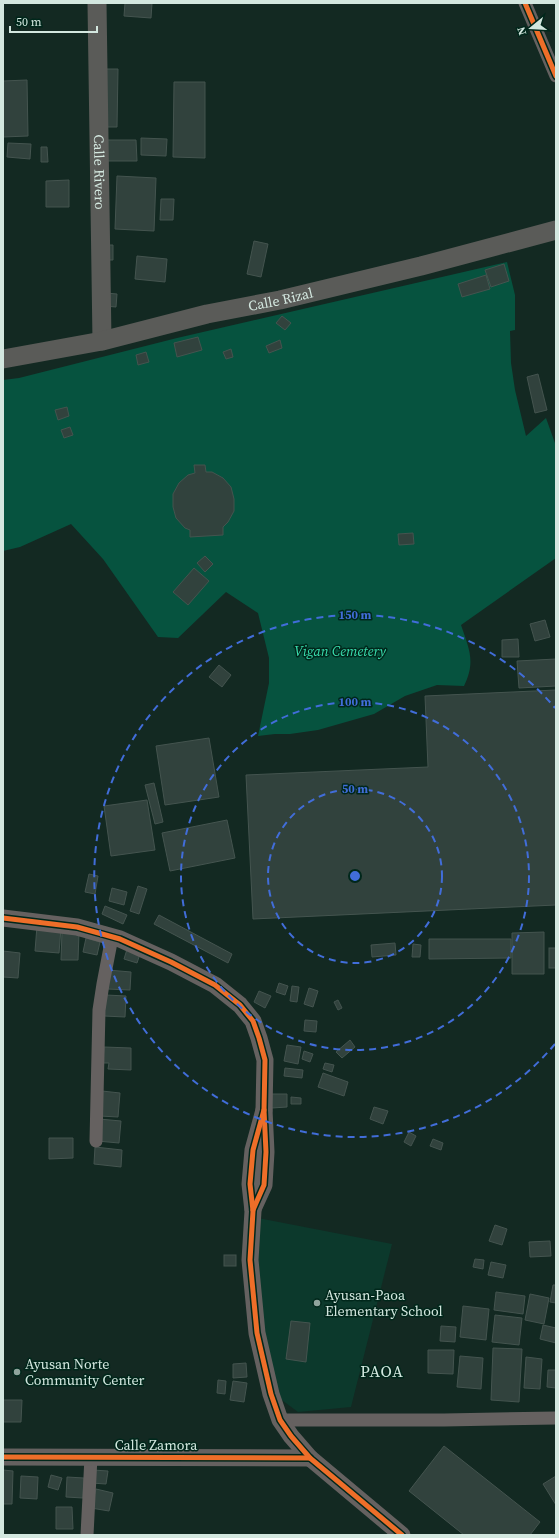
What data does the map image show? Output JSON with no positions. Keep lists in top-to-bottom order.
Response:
{
  "streets": {
    "main road": ["Calle Rivero", "Calle Rizal"],
    "street": ["Calle Zamora"]
  },
  "crossings": [
    ["Calle Rivero", "Calle Rizal"]
  ],
  "districts": ["PAOA"],
  "parks": ["Vigan Cemetery"],
  "places": ["Ayusan-Paoa Elementary School", "Ayusan Norte Community Center"],
  "scale_bar": "50 m",
  "north": "left",
  "rings": ["150 m", "100 m", "50 m"]
}
